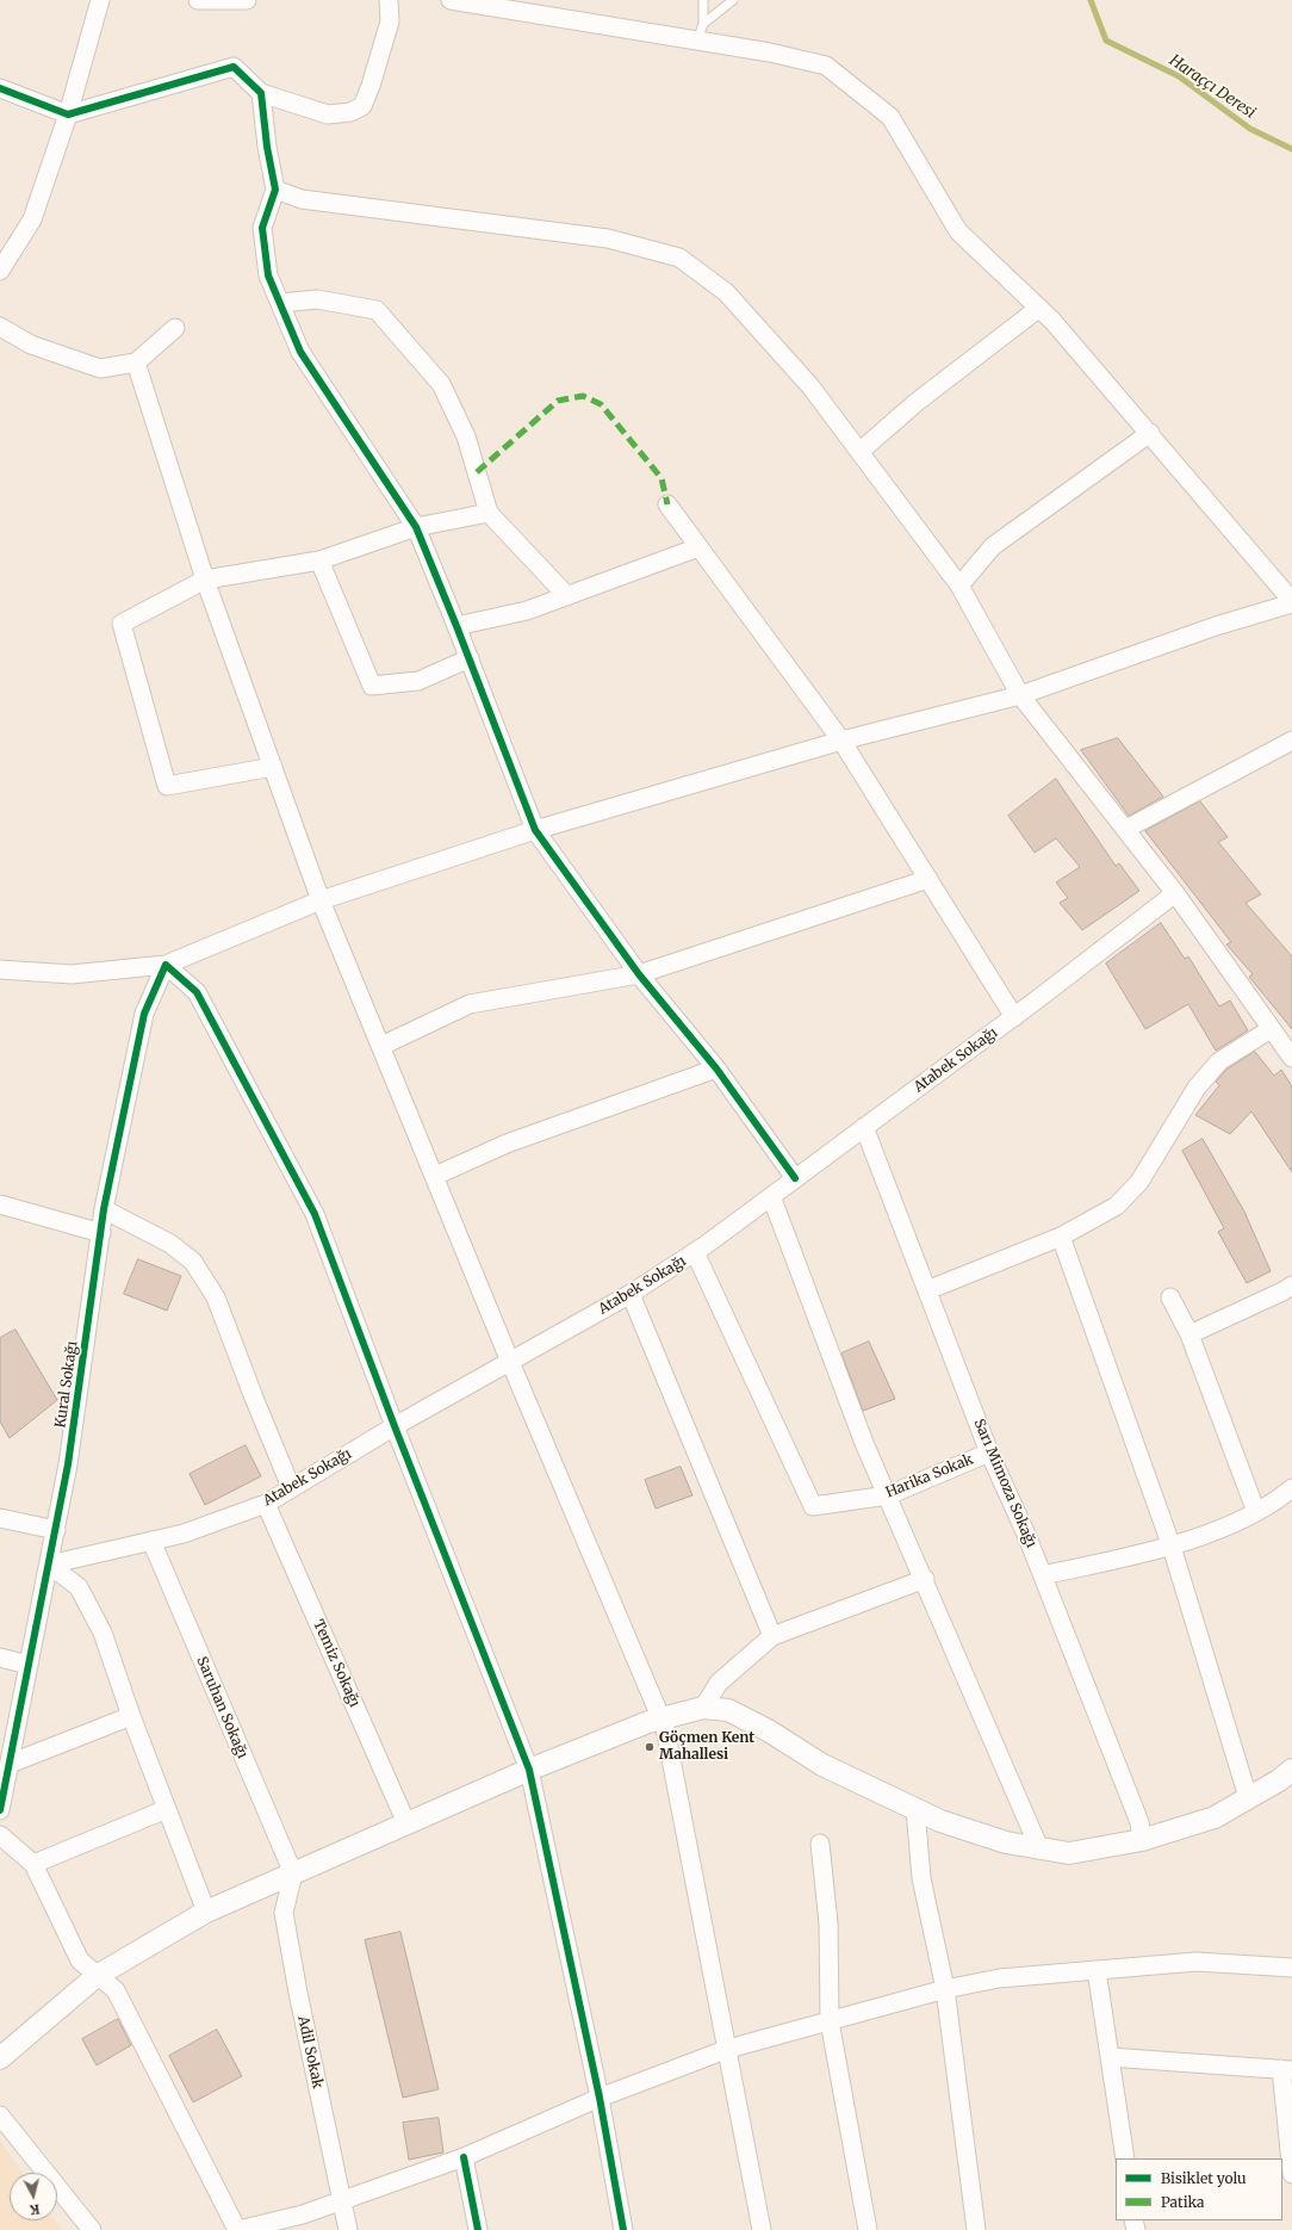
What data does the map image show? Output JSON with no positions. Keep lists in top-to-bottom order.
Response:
{
  "streets": {
    "street": [
      "Atabek Sokağı",
      "Kural Sokağı",
      "Harika Sokak",
      "Sarı Mimoza Sokağı",
      "Temiz Sokağı",
      "Saruhan Sokağı",
      "Adil Sokak"
    ]
  },
  "crossings": [
    ["Atabek Sokağı", "Kural Sokağı"],
    ["Atabek Sokağı", "Harika Sokak"],
    ["Atabek Sokağı", "Sarı Mimoza Sokağı"],
    ["Atabek Sokağı", "Temiz Sokağı"],
    ["Atabek Sokağı", "Saruhan Sokağı"],
    ["Harika Sokak", "Sarı Mimoza Sokağı"],
    ["Saruhan Sokağı", "Adil Sokak"]
  ],
  "water": ["Haraççı Deresi"],
  "places": ["Göçmen Kent Mahallesi"],
  "legend": ["Bisiklet yolu", "Patika"],
  "north": "bottom"
}
